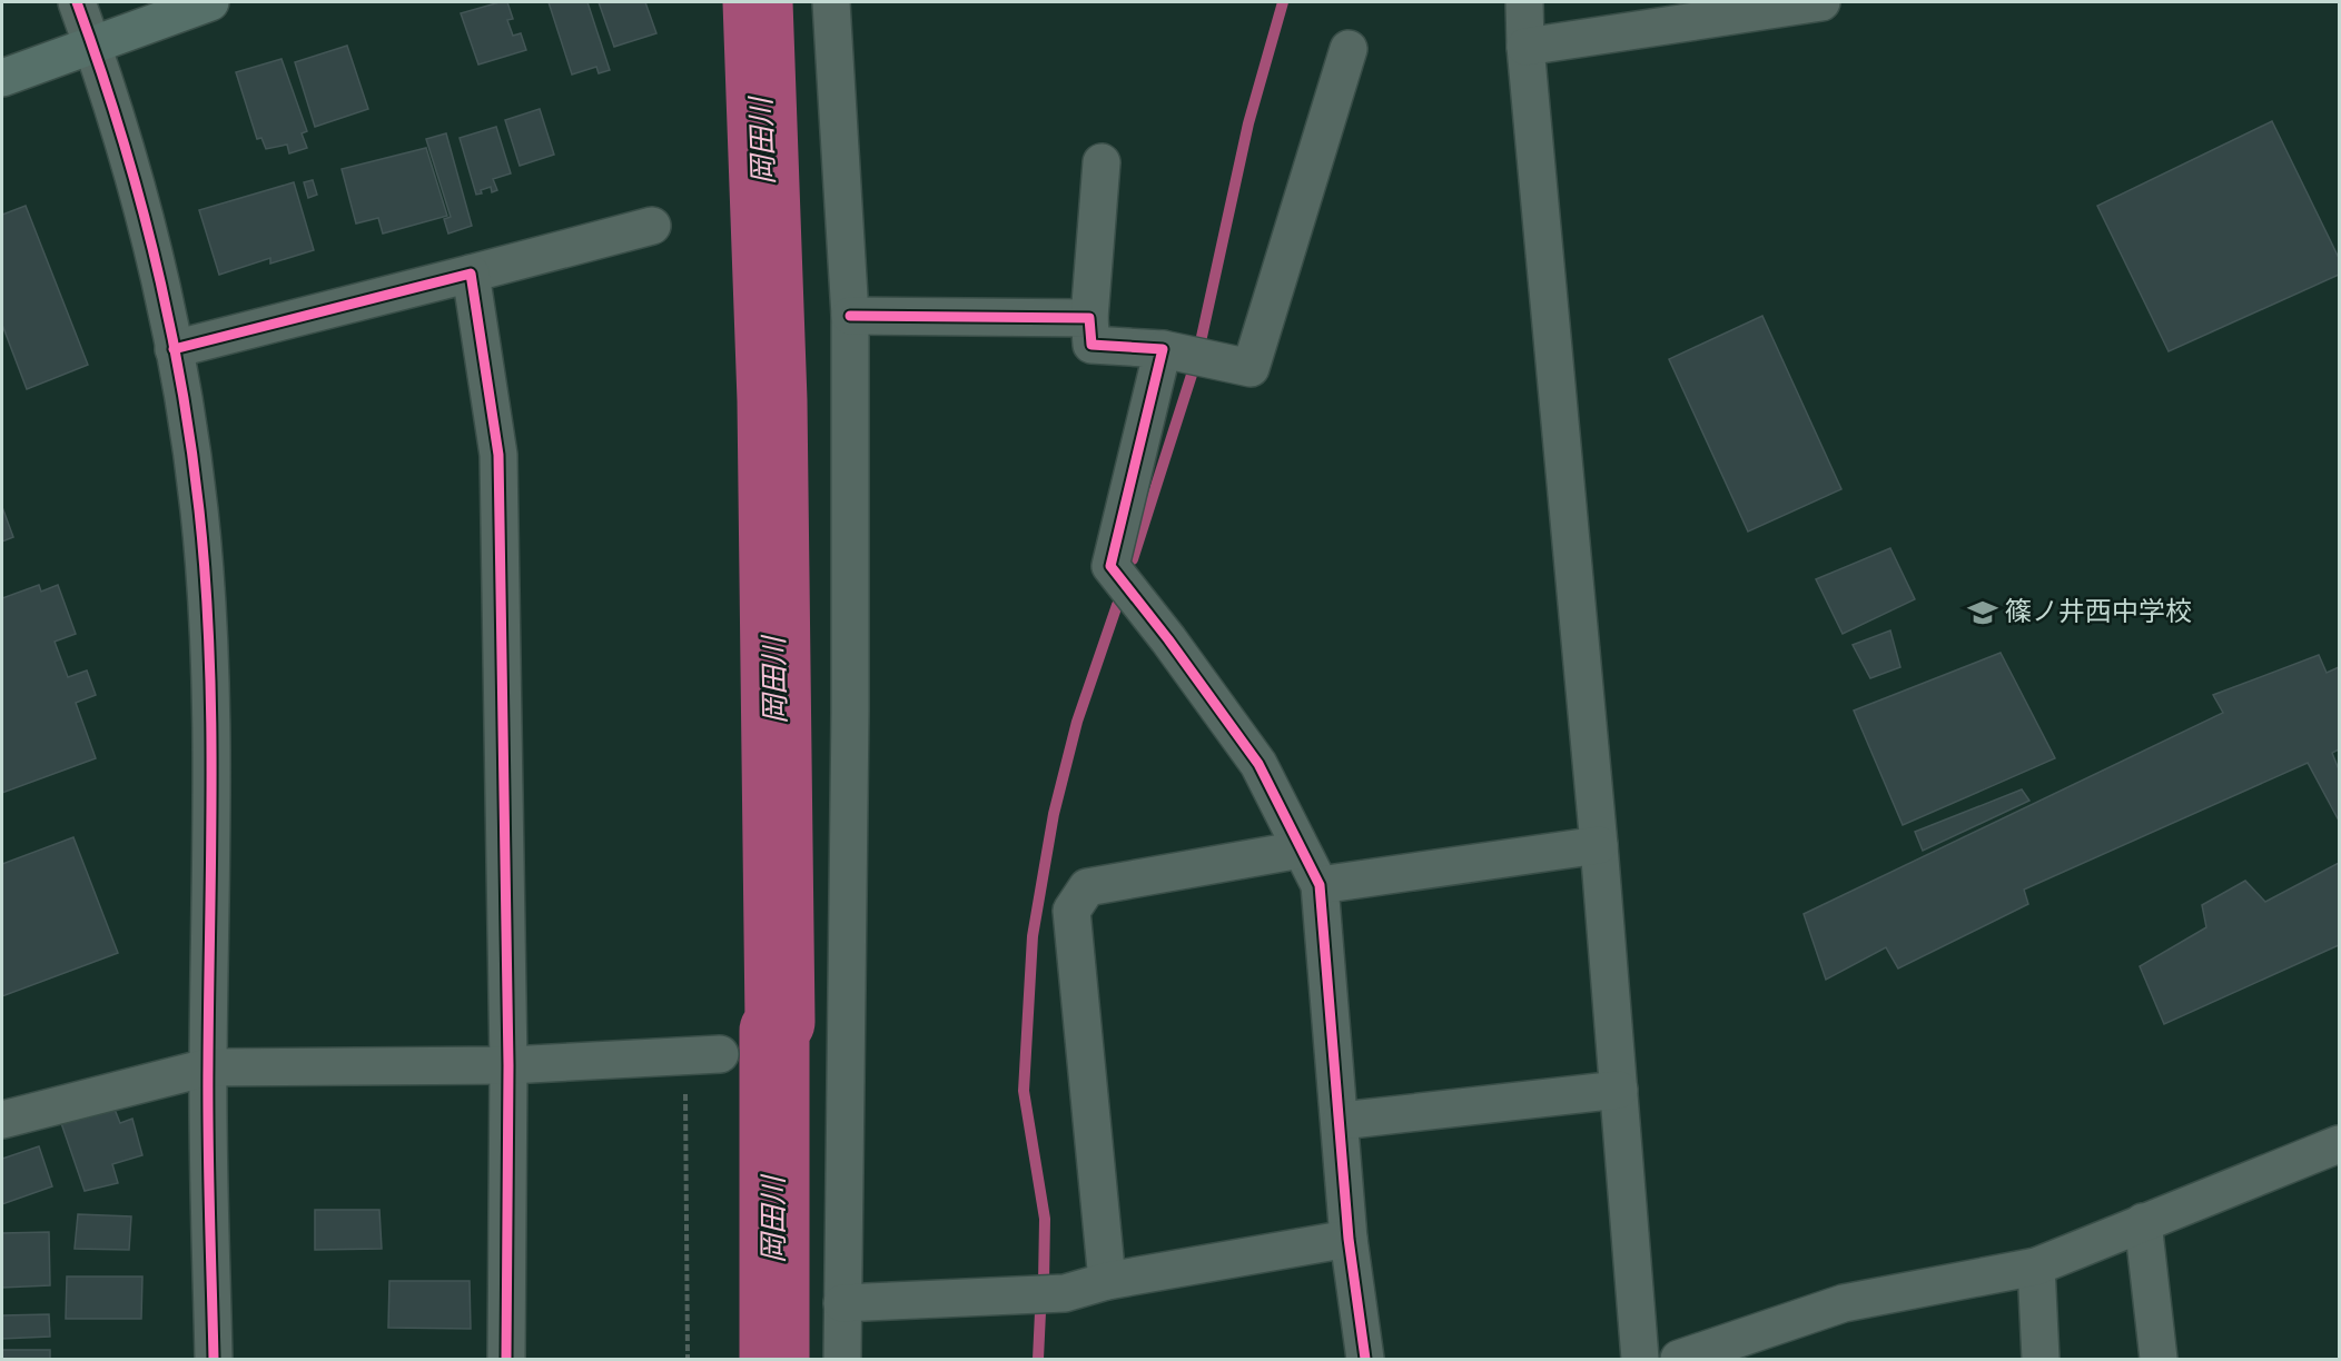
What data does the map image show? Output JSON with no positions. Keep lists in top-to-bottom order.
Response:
{
  "water": ["岡田川"],
  "places": {
    "school or university": ["篠ノ井西中学校"]
  }
}
